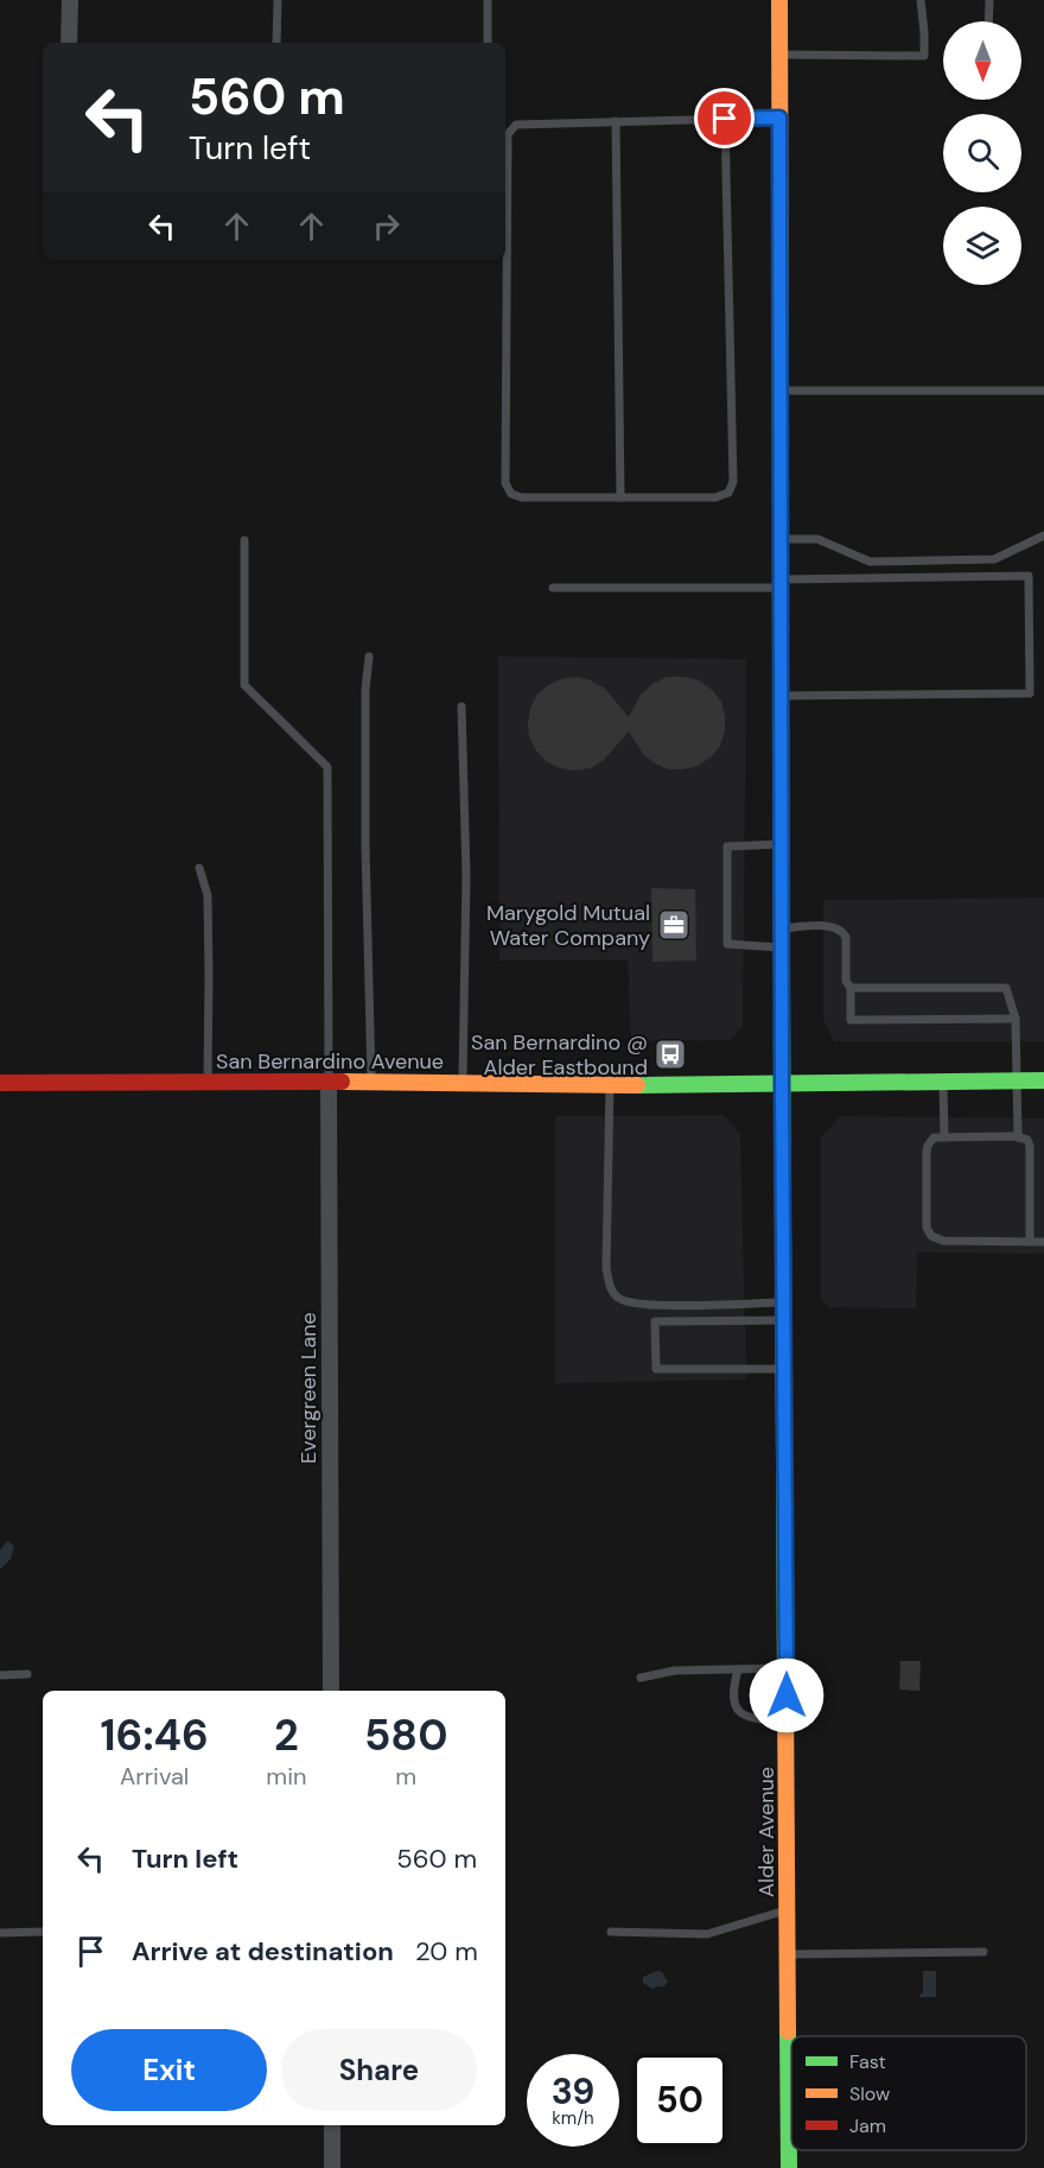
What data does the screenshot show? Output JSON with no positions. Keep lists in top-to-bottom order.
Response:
{
  "streets": {
    "main road": ["San Bernardino Avenue", "Alder Avenue"],
    "street": ["Evergreen Lane"]
  },
  "crossings": [
    ["San Bernardino Avenue", "Evergreen Lane"],
    ["San Bernardino Avenue", "Alder Avenue"]
  ],
  "places": {
    "office": ["Marygold Mutual Water Company"],
    "bus stop": ["San Bernardino @ Alder Eastbound"]
  },
  "legend": ["Fast", "Slow", "Jam"],
  "north": "bottom",
  "page": {
    "turn": ["560 m", "Turn left"],
    "eta": [
      "16:46",
      "Arrival",
      "2",
      "min",
      "580",
      "m"
    ],
    "list": [
      {
        "name": "Turn left",
        "value": "560 m"
      },
      {
        "name": "Arrive at destination",
        "value": "20 m"
      }
    ],
    "buttons": ["Exit", "Share"],
    "speed": "39 km/h",
    "limit": "50"
  }
}
